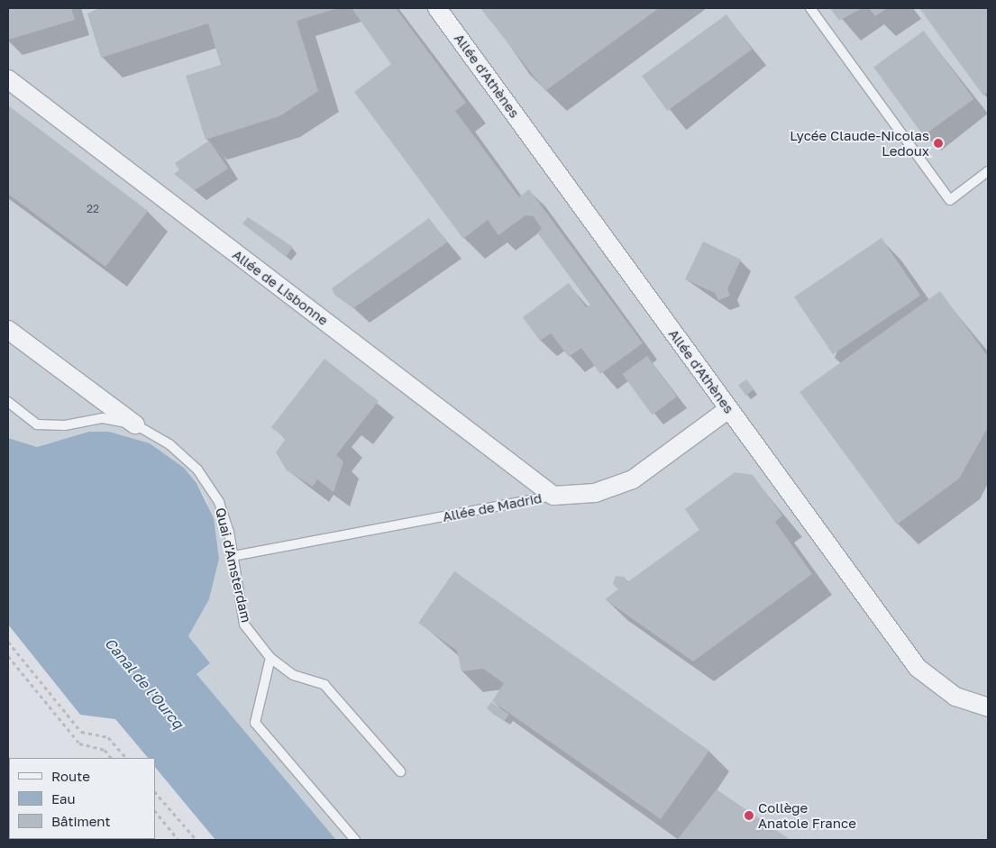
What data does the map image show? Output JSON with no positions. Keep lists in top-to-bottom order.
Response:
{
  "streets": {
    "street": ["Allée d'Athènes", "Allée de Lisbonne", "Allée de Madrid"],
    "lane": ["Quai d'Amsterdam"]
  },
  "crossings": [
    ["Allée d'Athènes", "Allée de Madrid"],
    ["Allée de Lisbonne", "Allée de Madrid"],
    ["Allée de Madrid", "Quai d'Amsterdam"]
  ],
  "water": ["Canal de l'Ourcq"],
  "places": ["Lycée Claude-Nicolas Ledoux", "Collège Anatole France"],
  "house_numbers": ["22"],
  "legend": ["Route", "Eau", "Bâtiment"]
}
